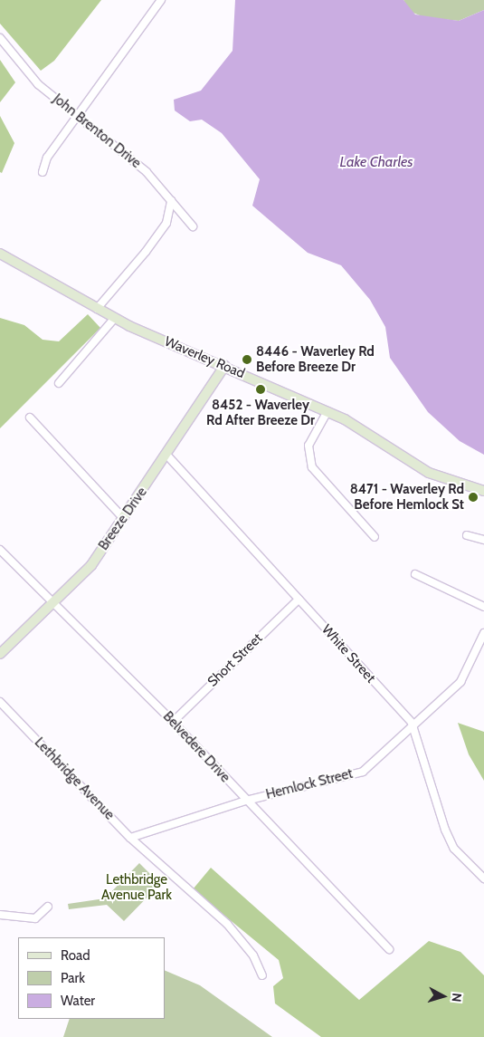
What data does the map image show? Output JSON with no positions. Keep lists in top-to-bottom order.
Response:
{
  "streets": {
    "main road": ["Waverley Road", "Breeze Drive"],
    "street": [
      "John Brenton Drive",
      "White Street",
      "Short Street",
      "Belvedere Drive",
      "Lethbridge Avenue",
      "Hemlock Street"
    ]
  },
  "crossings": [
    ["Waverley Road", "Breeze Drive"],
    ["Breeze Drive", "White Street"],
    ["Breeze Drive", "Belvedere Drive"],
    ["White Street", "Short Street"],
    ["White Street", "Hemlock Street"],
    ["Short Street", "Belvedere Drive"],
    ["Belvedere Drive", "Hemlock Street"],
    ["Lethbridge Avenue", "Hemlock Street"]
  ],
  "water": ["Lake Charles"],
  "parks": ["Lethbridge Avenue Park"],
  "places": ["8446 - Waverley Rd Before Breeze Dr", "8452 - Waverley Rd After Breeze Dr", "8471 - Waverley Rd Before Hemlock St"],
  "legend": ["Road", "Park", "Water"],
  "north": "right"
}
